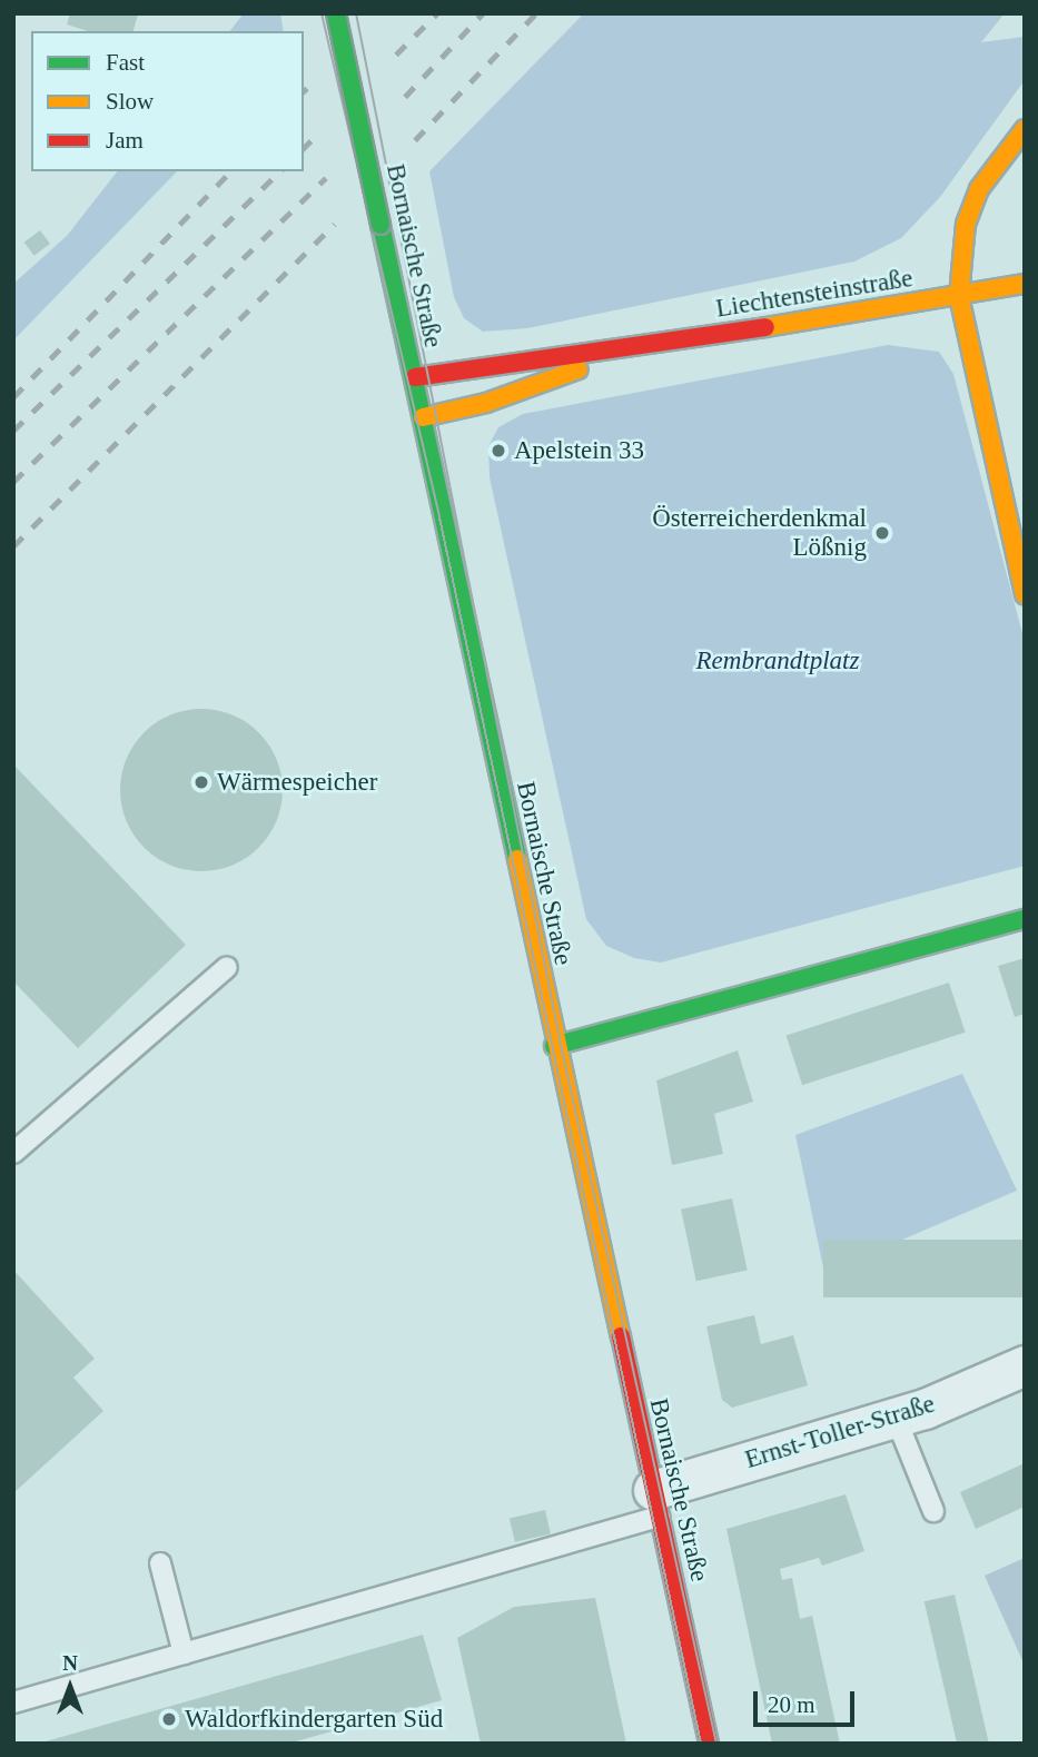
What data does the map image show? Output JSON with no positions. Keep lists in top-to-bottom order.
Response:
{
  "streets": {
    "street": ["Bornaische Straße", "Liechtensteinstraße", "Ernst-Toller-Straße"]
  },
  "crossings": [
    ["Bornaische Straße", "Liechtensteinstraße"],
    ["Bornaische Straße", "Ernst-Toller-Straße"]
  ],
  "parks": ["Rembrandtplatz"],
  "places": [
    "Apelstein 33",
    "Österreicherdenkmal Lößnig",
    "Wärmespeicher",
    "Waldorfkindergarten Süd"
  ],
  "legend": ["Fast", "Slow", "Jam"],
  "scale_bar": "20 m",
  "north": "top"
}
